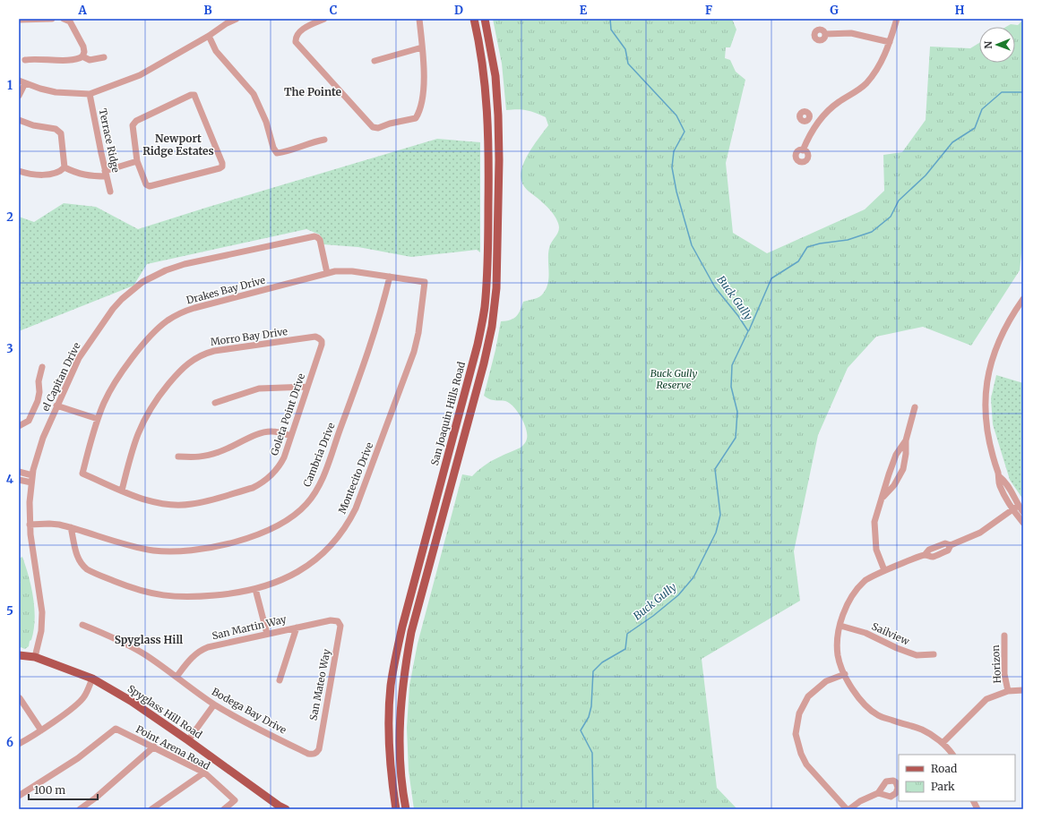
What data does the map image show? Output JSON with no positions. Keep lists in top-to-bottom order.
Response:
{
  "streets": {
    "main road": ["San Joaquin Hills Road", "Spyglass Hill Road"],
    "street": [
      "Terrace Ridge",
      "Drakes Bay Drive",
      "Morro Bay Drive",
      "el Capitan Drive",
      "Goleta Point Drive",
      "Cambria Drive",
      "Montecito Drive",
      "San Martin Way",
      "Sailview",
      "Horizon",
      "San Mateo Way",
      "Bodega Bay Drive",
      "Point Arena Road"
    ]
  },
  "crossings": [
    ["Drakes Bay Drive", "el Capitan Drive"],
    ["Drakes Bay Drive", "Goleta Point Drive"],
    ["Drakes Bay Drive", "Cambria Drive"],
    ["Drakes Bay Drive", "Montecito Drive"],
    ["Morro Bay Drive", "Goleta Point Drive"],
    ["el Capitan Drive", "Cambria Drive"],
    ["el Capitan Drive", "Spyglass Hill Road"],
    ["Cambria Drive", "Montecito Drive"],
    ["San Martin Way", "San Mateo Way"],
    ["San Martin Way", "Bodega Bay Drive"],
    ["San Mateo Way", "Bodega Bay Drive"]
  ],
  "districts": ["The Pointe", "Newport Ridge Estates", "Spyglass Hill"],
  "water": ["Buck Gully"],
  "parks": ["Buck Gully Reserve"],
  "legend": ["Road", "Park"],
  "scale_bar": "100 m",
  "north": "left",
  "grid": {
    "columns": [
      "A",
      "B",
      "C",
      "D",
      "E",
      "F",
      "G",
      "H"
    ],
    "rows": [
      "1",
      "2",
      "3",
      "4",
      "5",
      "6"
    ]
  }
}
